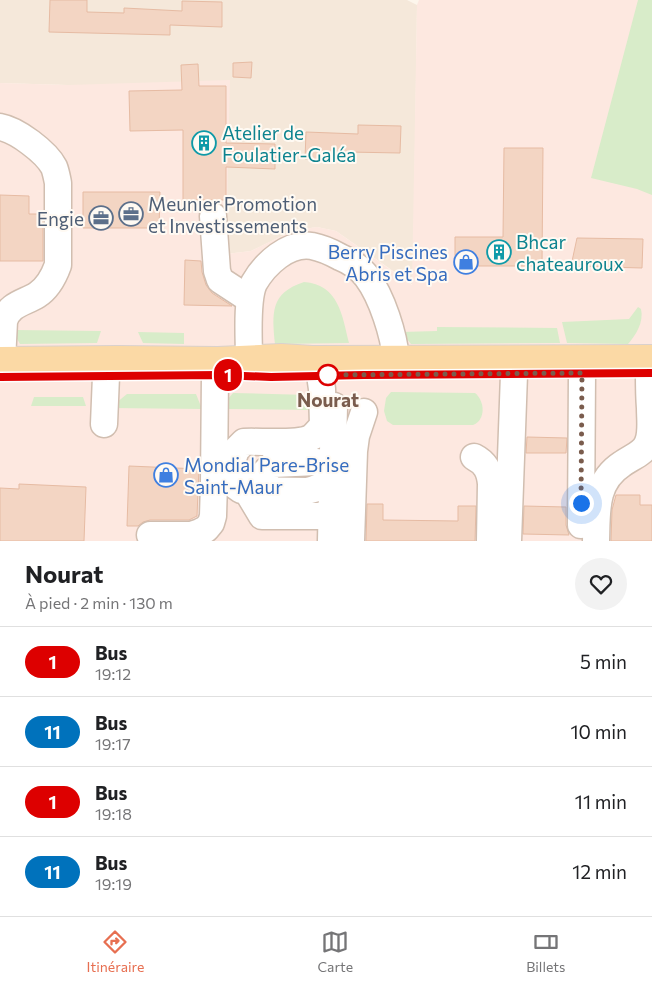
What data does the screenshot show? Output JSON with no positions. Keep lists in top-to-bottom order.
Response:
{
  "places": {
    "building": ["Atelier de Foulatier-Galéa", "Bhcar chateauroux"],
    "office": ["Meunier Promotion et Investissements", "Engie"],
    "shop": ["Berry Piscines Abris et Spa", "Mondial Pare-Brise Saint-Maur"],
    "other": ["Nourat"]
  },
  "lines": ["bus line 1"],
  "page": {
    "on_map": "1",
    "heading": ["Nourat", "À pied · 2 min · 130 m"],
    "list": [
      {
        "mark": "1",
        "name": "Bus",
        "note": "19:12",
        "value": "5 min"
      },
      {
        "mark": "11",
        "name": "Bus",
        "note": "19:17",
        "value": "10 min"
      },
      {
        "mark": "1",
        "name": "Bus",
        "note": "19:18",
        "value": "11 min"
      },
      {
        "mark": "11",
        "name": "Bus",
        "note": "19:19",
        "value": "12 min"
      }
    ],
    "tabs": ["Itinéraire", "Carte", "Billets"]
  }
}
